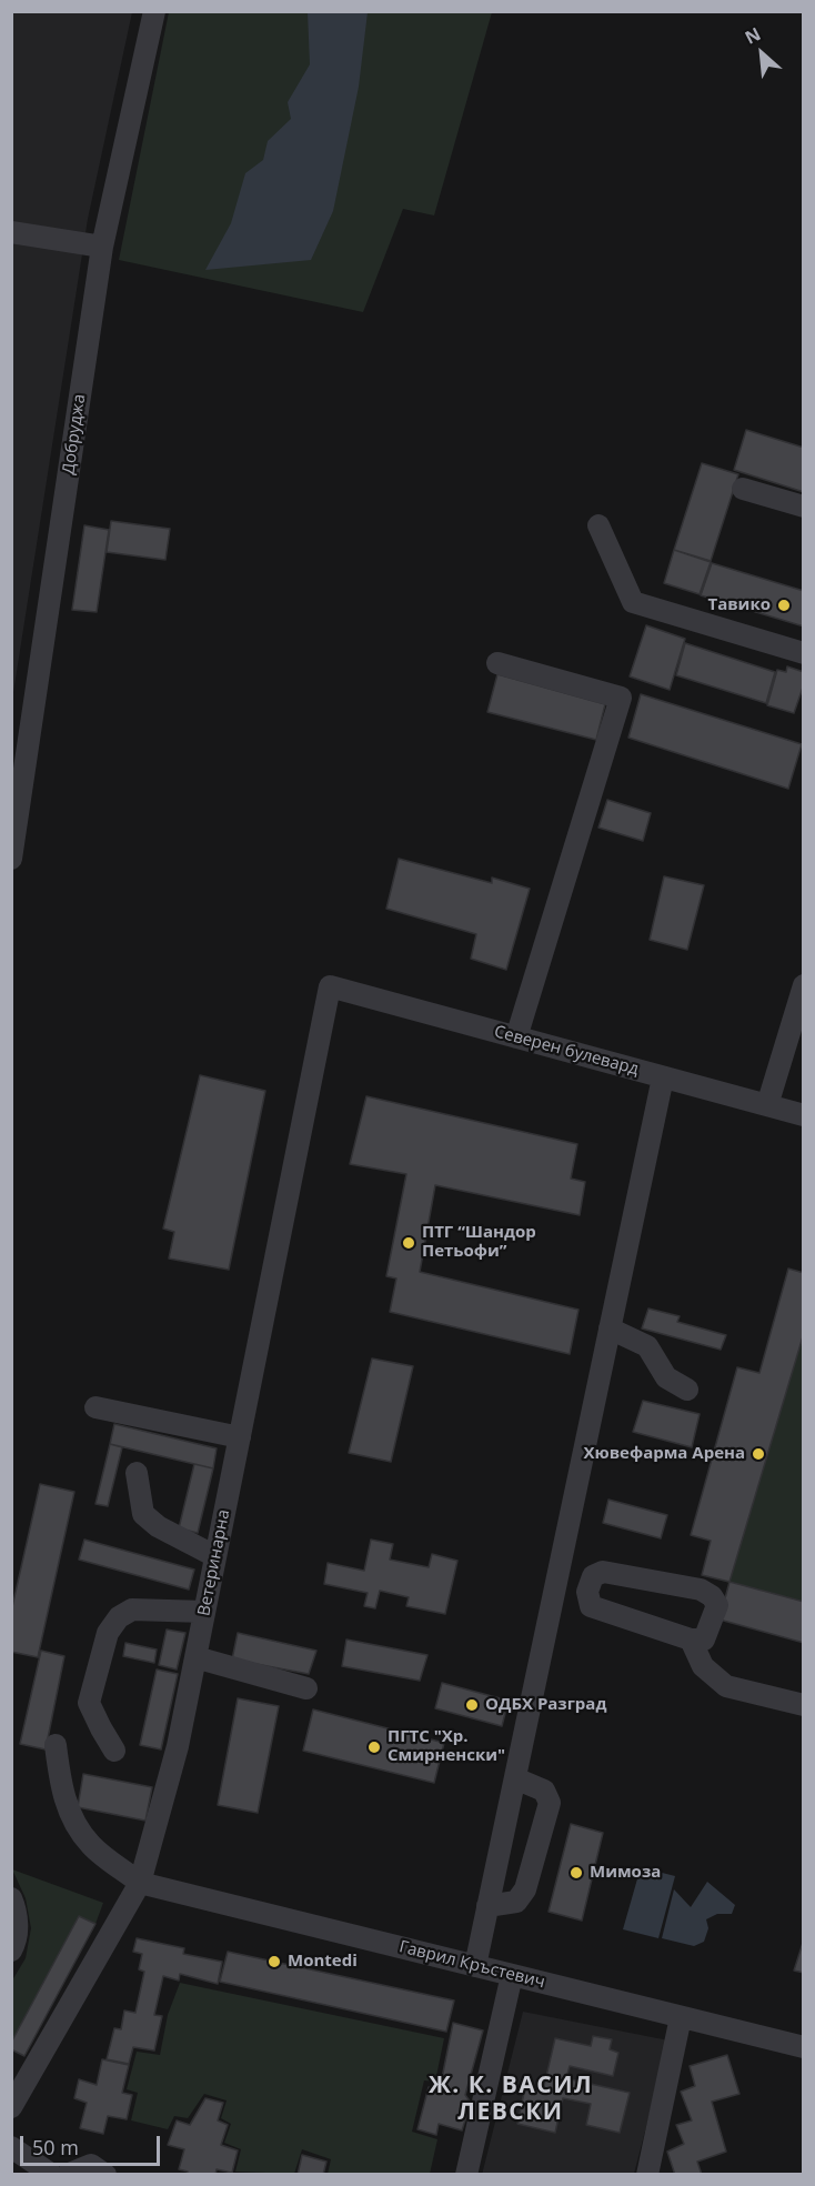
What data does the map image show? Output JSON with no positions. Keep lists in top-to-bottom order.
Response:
{
  "streets": {
    "street": [
      "Добруджа",
      "Северен булевард",
      "Ветеринарна",
      "Гаврил Кръстевич"
    ]
  },
  "crossings": [
    ["Северен булевард", "Ветеринарна"],
    ["Ветеринарна", "Гаврил Кръстевич"]
  ],
  "districts": ["Ж. К. ВАСИЛ ЛЕВСКИ"],
  "places": [
    "Тавико",
    "ПТГ “Шандор Петьофи”",
    "Хювефарма Арена",
    "ОДБХ Разград",
    "ПГТС \"Хр. Смирненски\"",
    "Мимоза",
    "Montedi"
  ],
  "scale_bar": "50 m",
  "north": "top left"
}
